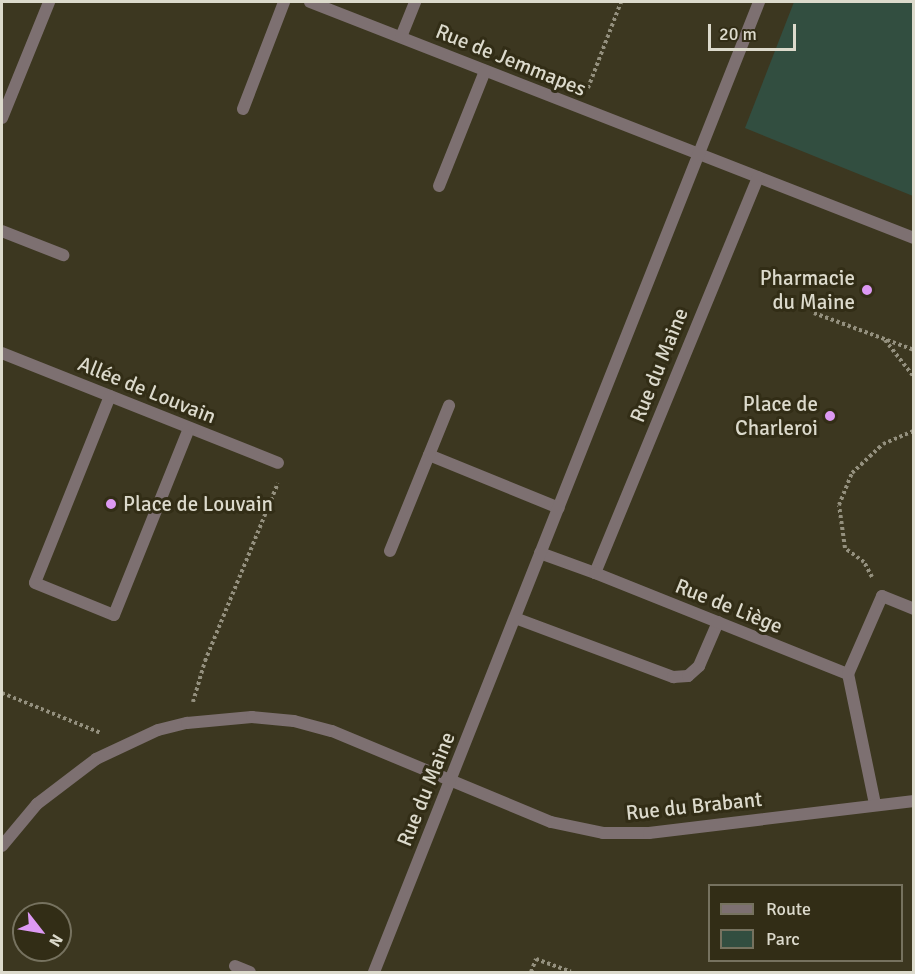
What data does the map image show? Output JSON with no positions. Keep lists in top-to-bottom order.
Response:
{
  "streets": {
    "street": [
      "Rue de Jemmapes",
      "Rue du Maine",
      "Allée de Louvain",
      "Rue de Liège",
      "Rue du Brabant"
    ]
  },
  "crossings": [
    ["Rue de Jemmapes", "Rue du Maine"],
    ["Rue du Maine", "Rue de Liège"],
    ["Rue du Maine", "Rue du Brabant"]
  ],
  "places": ["Pharmacie du Maine", "Place de Charleroi", "Place de Louvain"],
  "legend": ["Route", "Parc"],
  "scale_bar": "20 m",
  "north": "bottom right"
}
